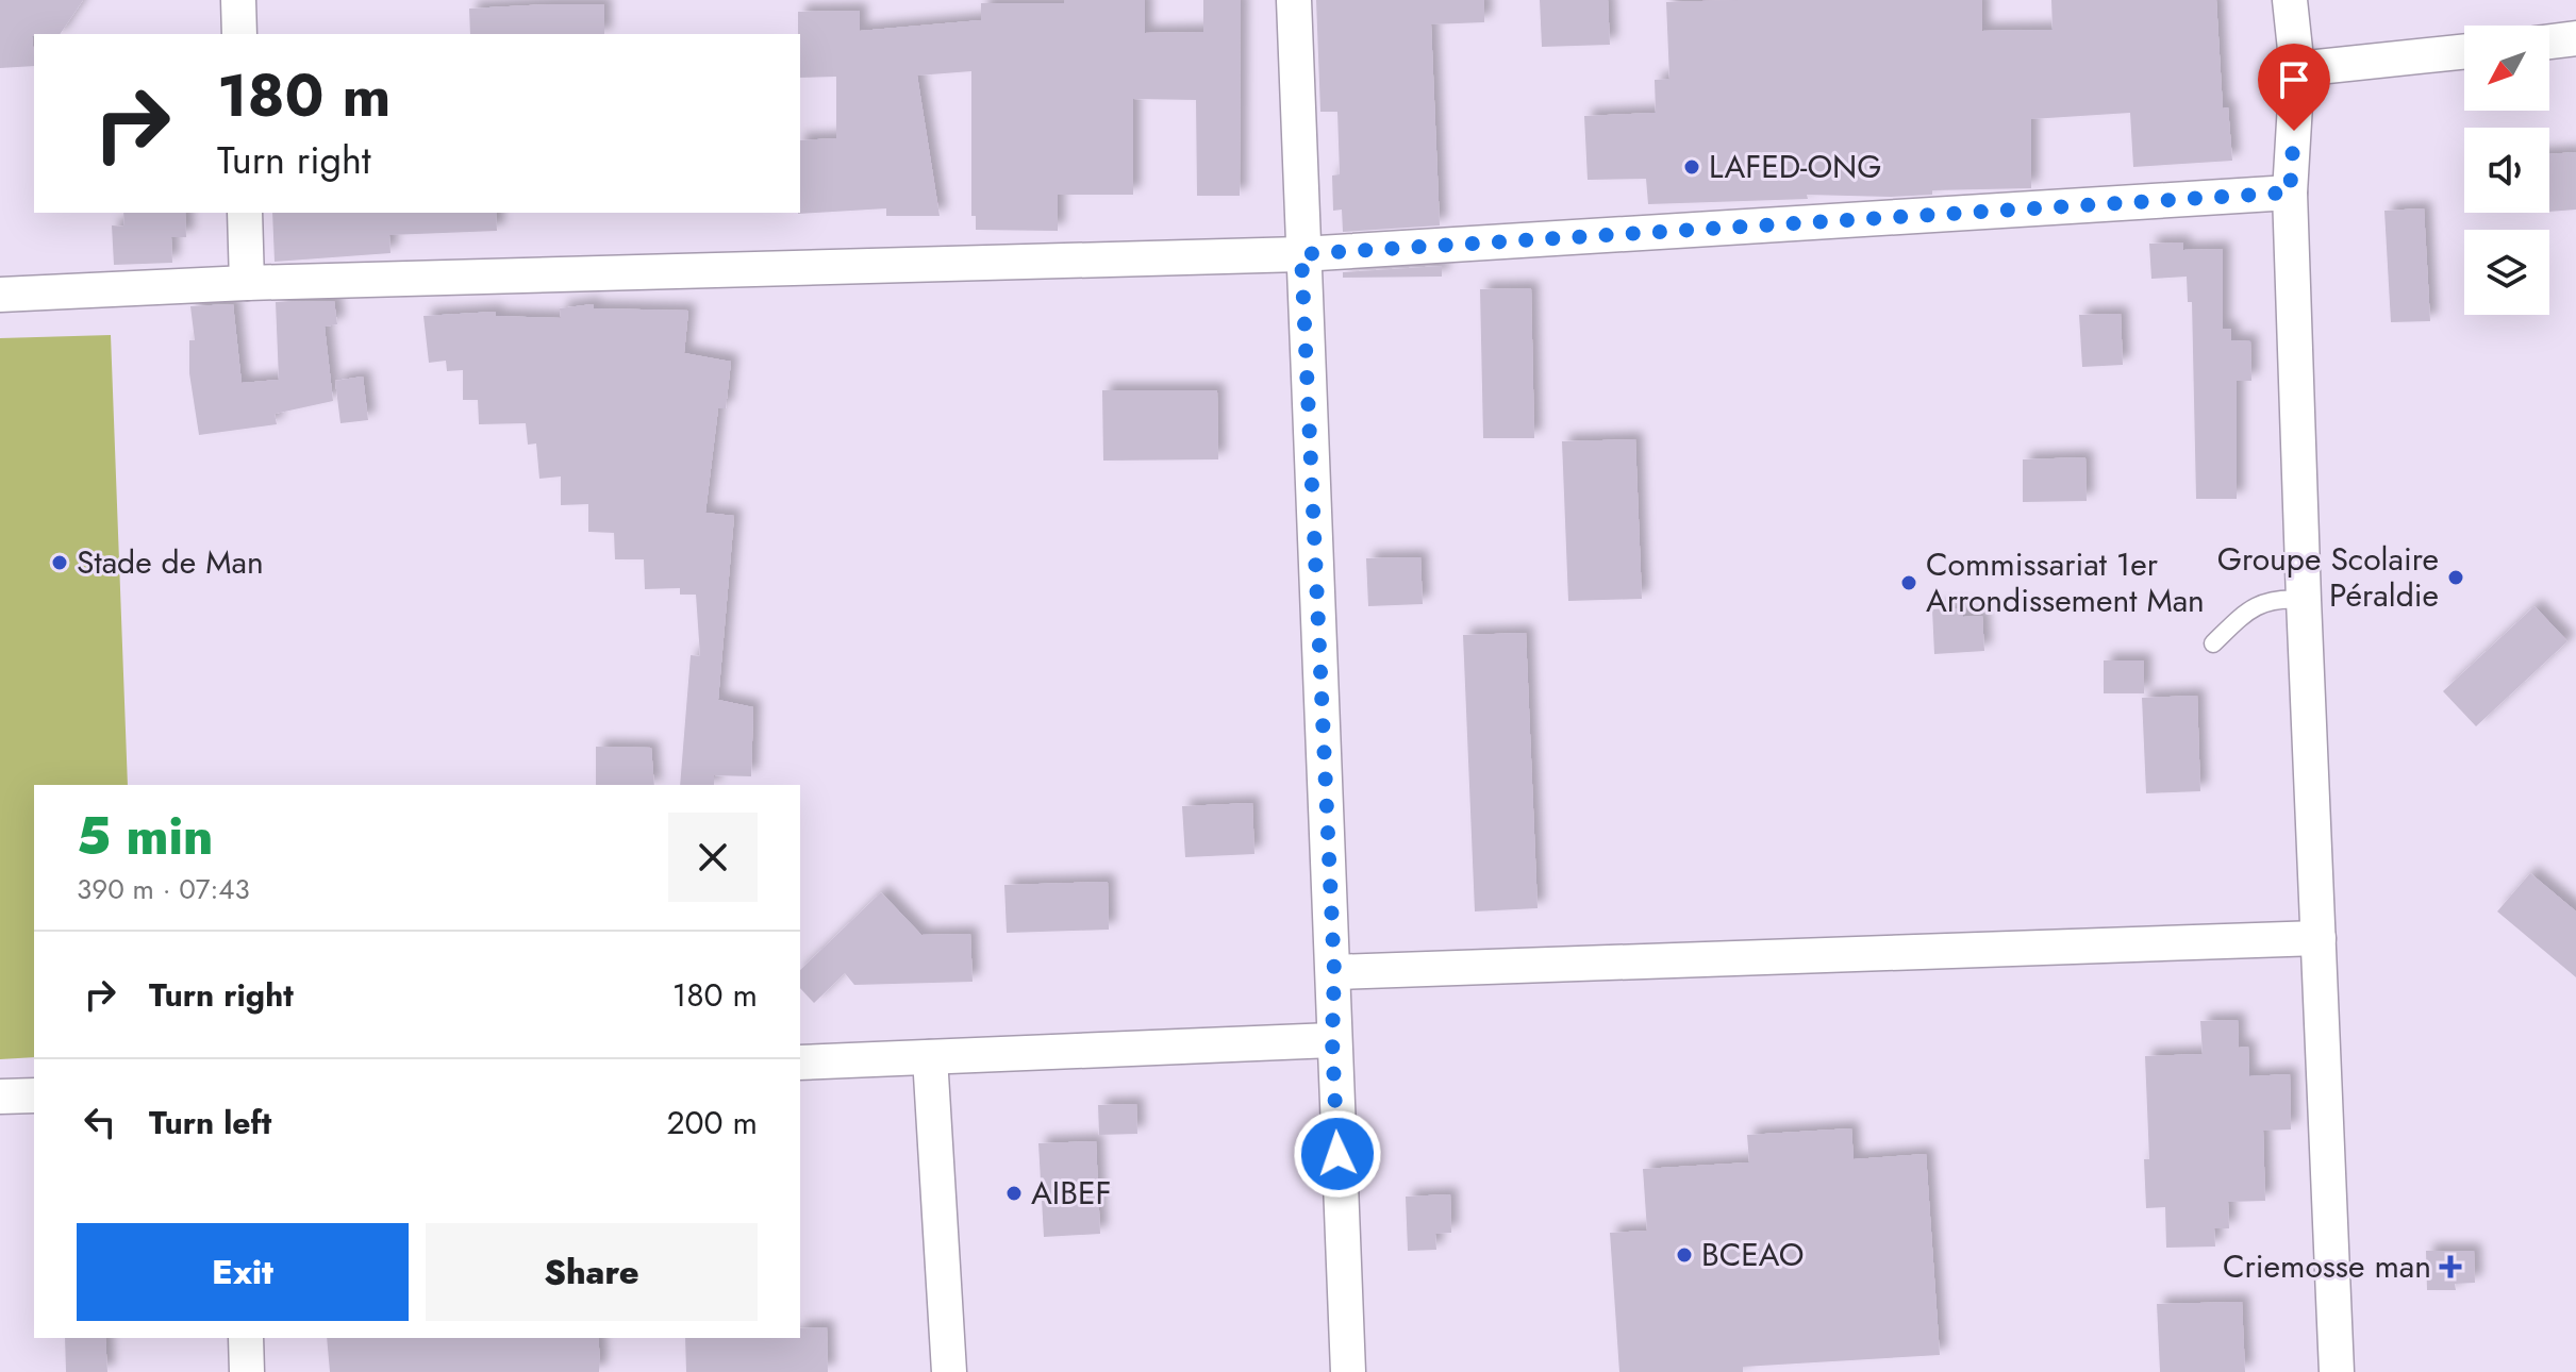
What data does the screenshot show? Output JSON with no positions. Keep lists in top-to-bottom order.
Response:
{
  "places": {
    "other": [
      "LAFED-ONG",
      "Stade de Man",
      "Groupe Scolaire Péraldie",
      "Commissariat 1er Arrondissement Man",
      "AIBEF",
      "BCEAO"
    ],
    "health": ["Criemosse man"]
  },
  "north": "bottom left",
  "page": {
    "turn": ["180 m", "Turn right"],
    "heading": ["5 min", "390 m · 07:43"],
    "list": [
      {
        "name": "Turn right",
        "value": "180 m"
      },
      {
        "name": "Turn left",
        "value": "200 m"
      }
    ],
    "buttons": ["Exit", "Share"]
  }
}
